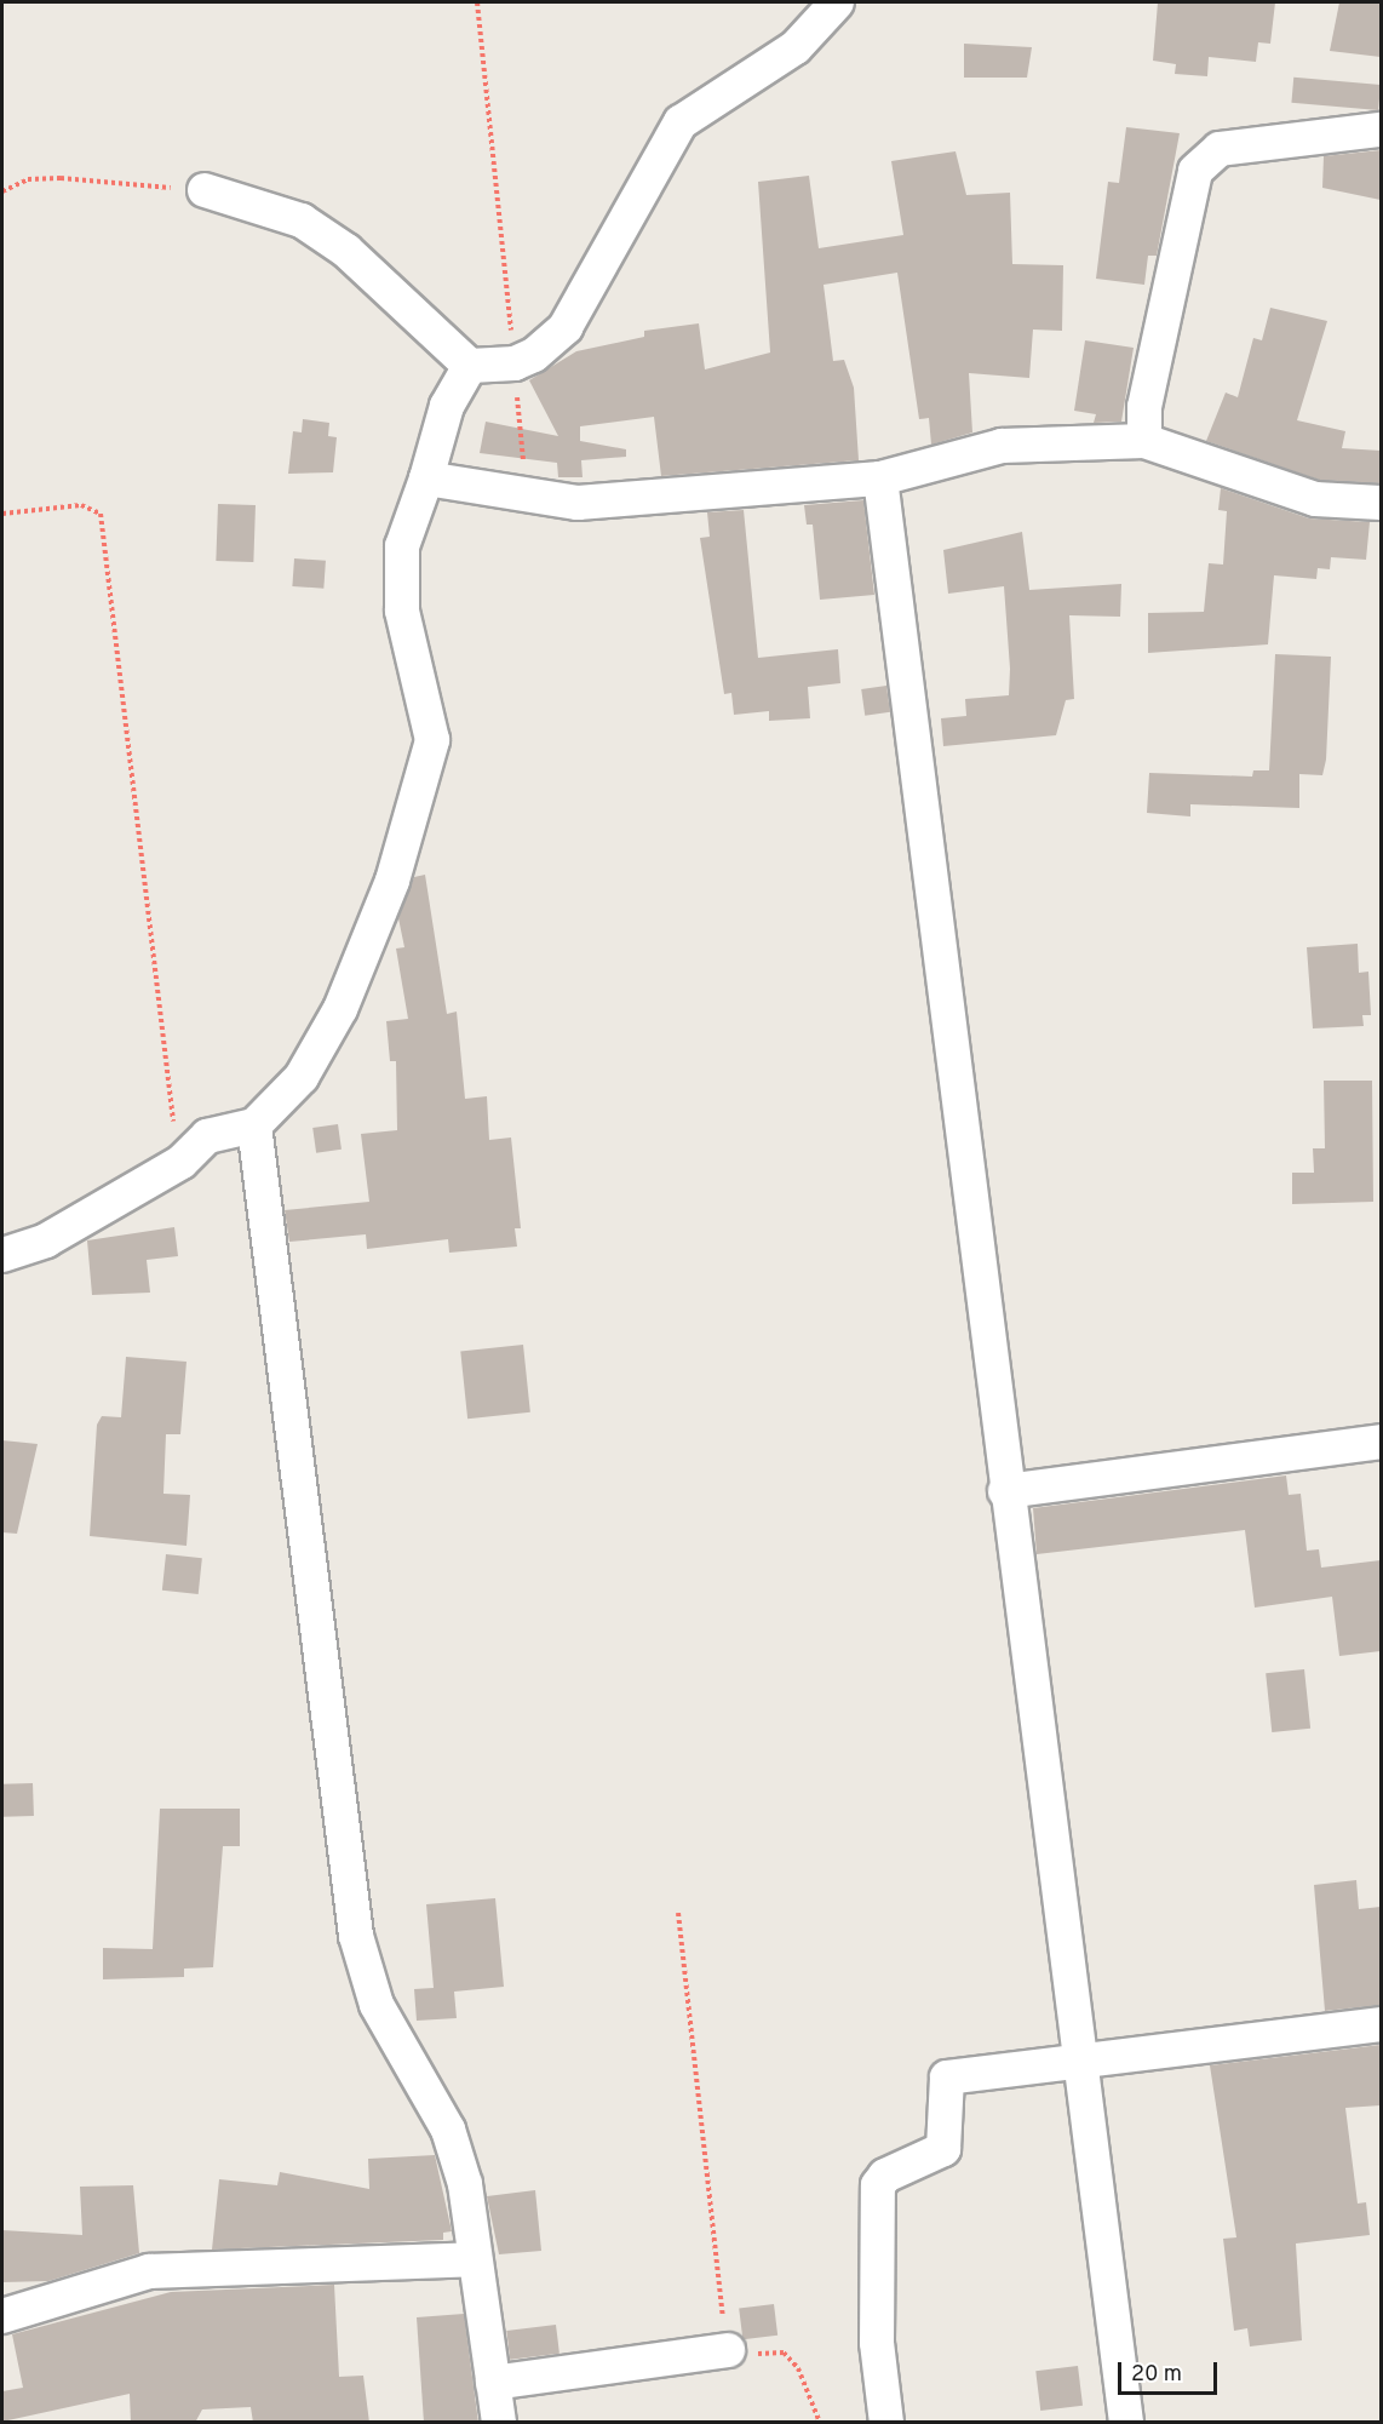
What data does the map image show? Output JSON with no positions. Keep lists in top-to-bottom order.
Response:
{
  "scale_bar": "20 m"
}
